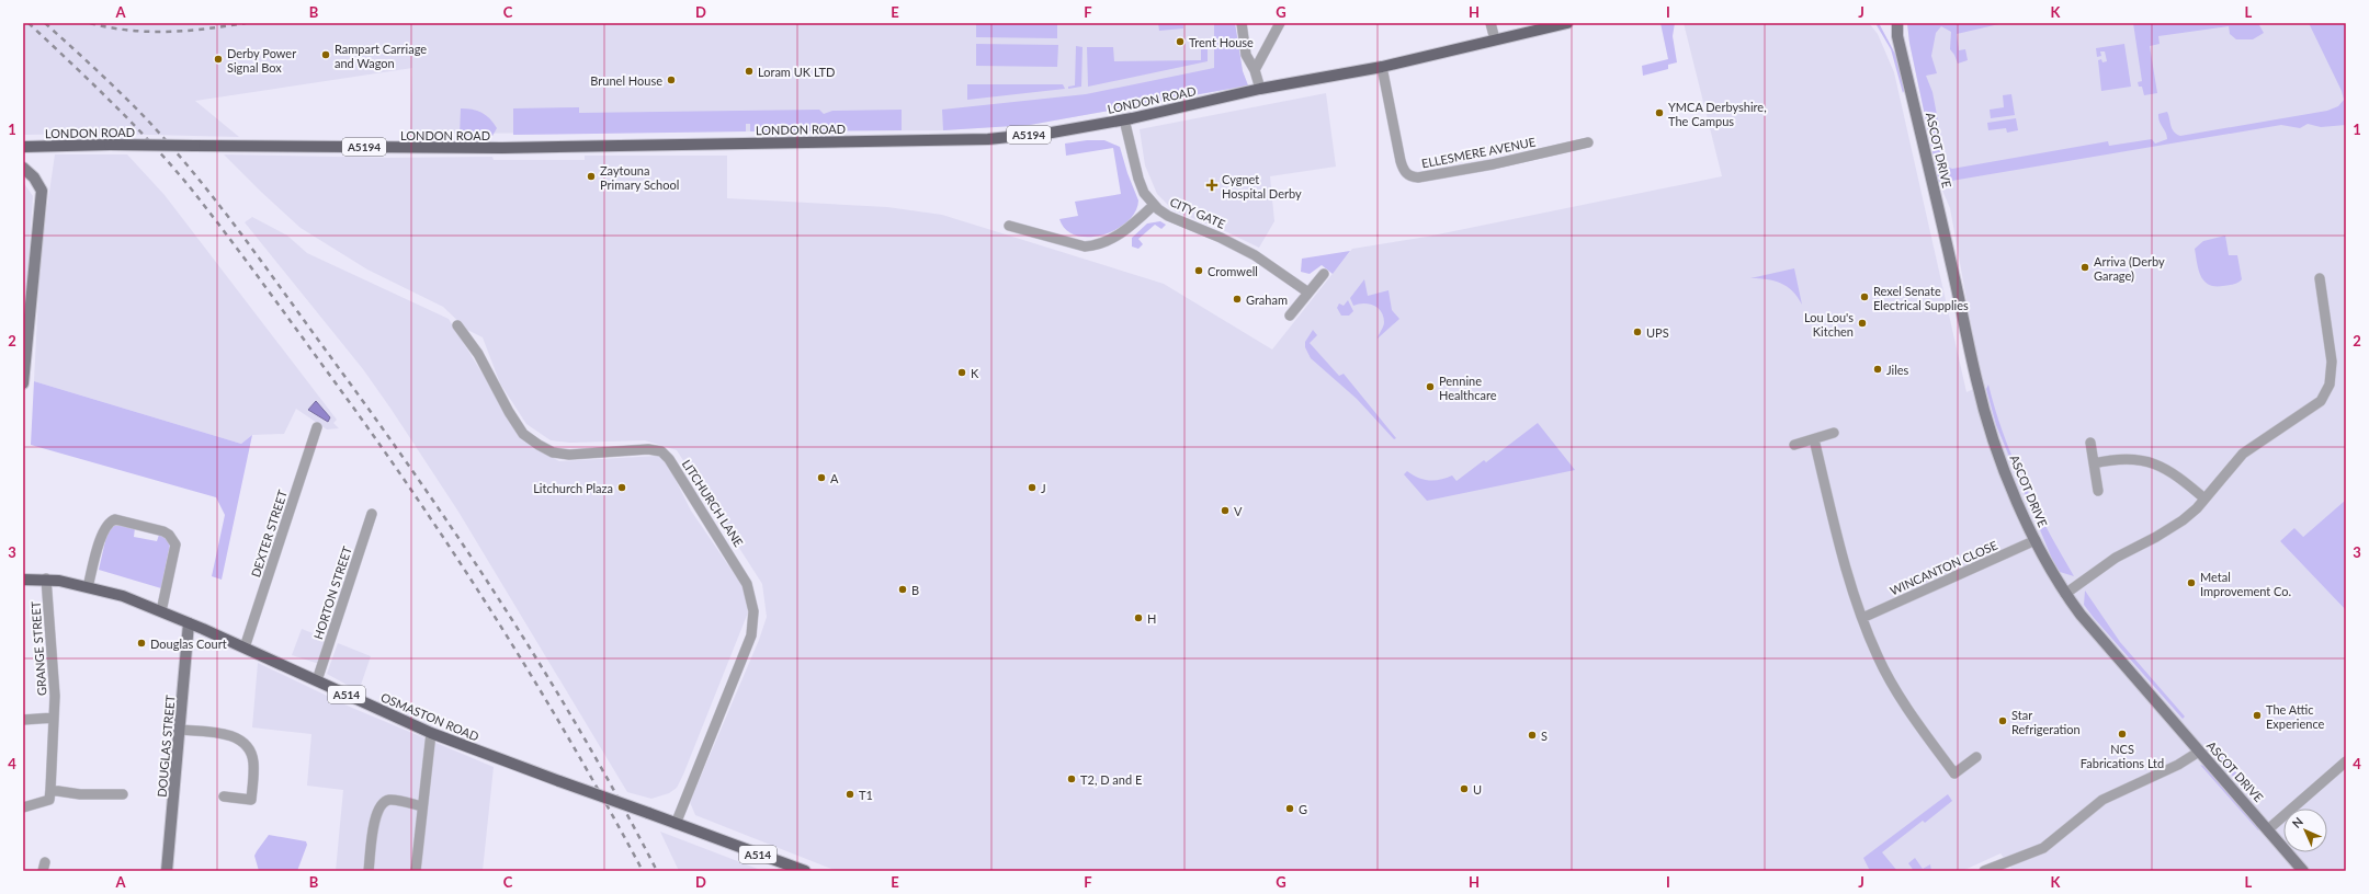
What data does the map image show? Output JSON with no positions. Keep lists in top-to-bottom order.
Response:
{
  "streets": {
    "main road": [
      "LONDON ROAD",
      "A5194",
      "A514",
      "OSMASTON ROAD"
    ],
    "street": [
      "ASCOT DRIVE",
      "ELLESMERE AVENUE",
      "CITY GATE",
      "LITCHURCH LANE",
      "DEXTER STREET",
      "WINCANTON CLOSE",
      "HORTON STREET",
      "GRANGE STREET",
      "DOUGLAS STREET"
    ]
  },
  "crossings": [
    ["LONDON ROAD", "ELLESMERE AVENUE"],
    ["LONDON ROAD", "CITY GATE"],
    ["ASCOT DRIVE", "WINCANTON CLOSE"],
    ["LITCHURCH LANE", "OSMASTON ROAD"],
    ["DEXTER STREET", "OSMASTON ROAD"],
    ["HORTON STREET", "OSMASTON ROAD"],
    ["GRANGE STREET", "OSMASTON ROAD"],
    ["OSMASTON ROAD", "DOUGLAS STREET"]
  ],
  "places": {
    "other": [
      "Trent House",
      "Rampart Carriage and Wagon",
      "Derby Power Signal Box",
      "Loram UK LTD",
      "Brunel House",
      "YMCA Derbyshire, The Campus",
      "Zaytouna Primary School",
      "Arriva (Derby Garage)",
      "Cromwell",
      "Rexel Senate Electrical Supplies",
      "Graham",
      "Lou Lou's Kitchen",
      "UPS",
      "Jiles",
      "K",
      "Pennine Healthcare",
      "A",
      "Litchurch Plaza",
      "J",
      "V",
      "Metal Improvement Co.",
      "B",
      "H",
      "Douglas Court",
      "The Attic Experience",
      "Star Refrigeration",
      "NCS Fabrications Ltd",
      "S",
      "T2, D and E",
      "U",
      "T1",
      "G"
    ],
    "health": ["Cygnet Hospital Derby"]
  },
  "north": "top left",
  "grid": {
    "columns": [
      "A",
      "B",
      "C",
      "D",
      "E",
      "F",
      "G",
      "H",
      "I",
      "J",
      "K",
      "L"
    ],
    "rows": [
      "1",
      "2",
      "3",
      "4"
    ]
  }
}
